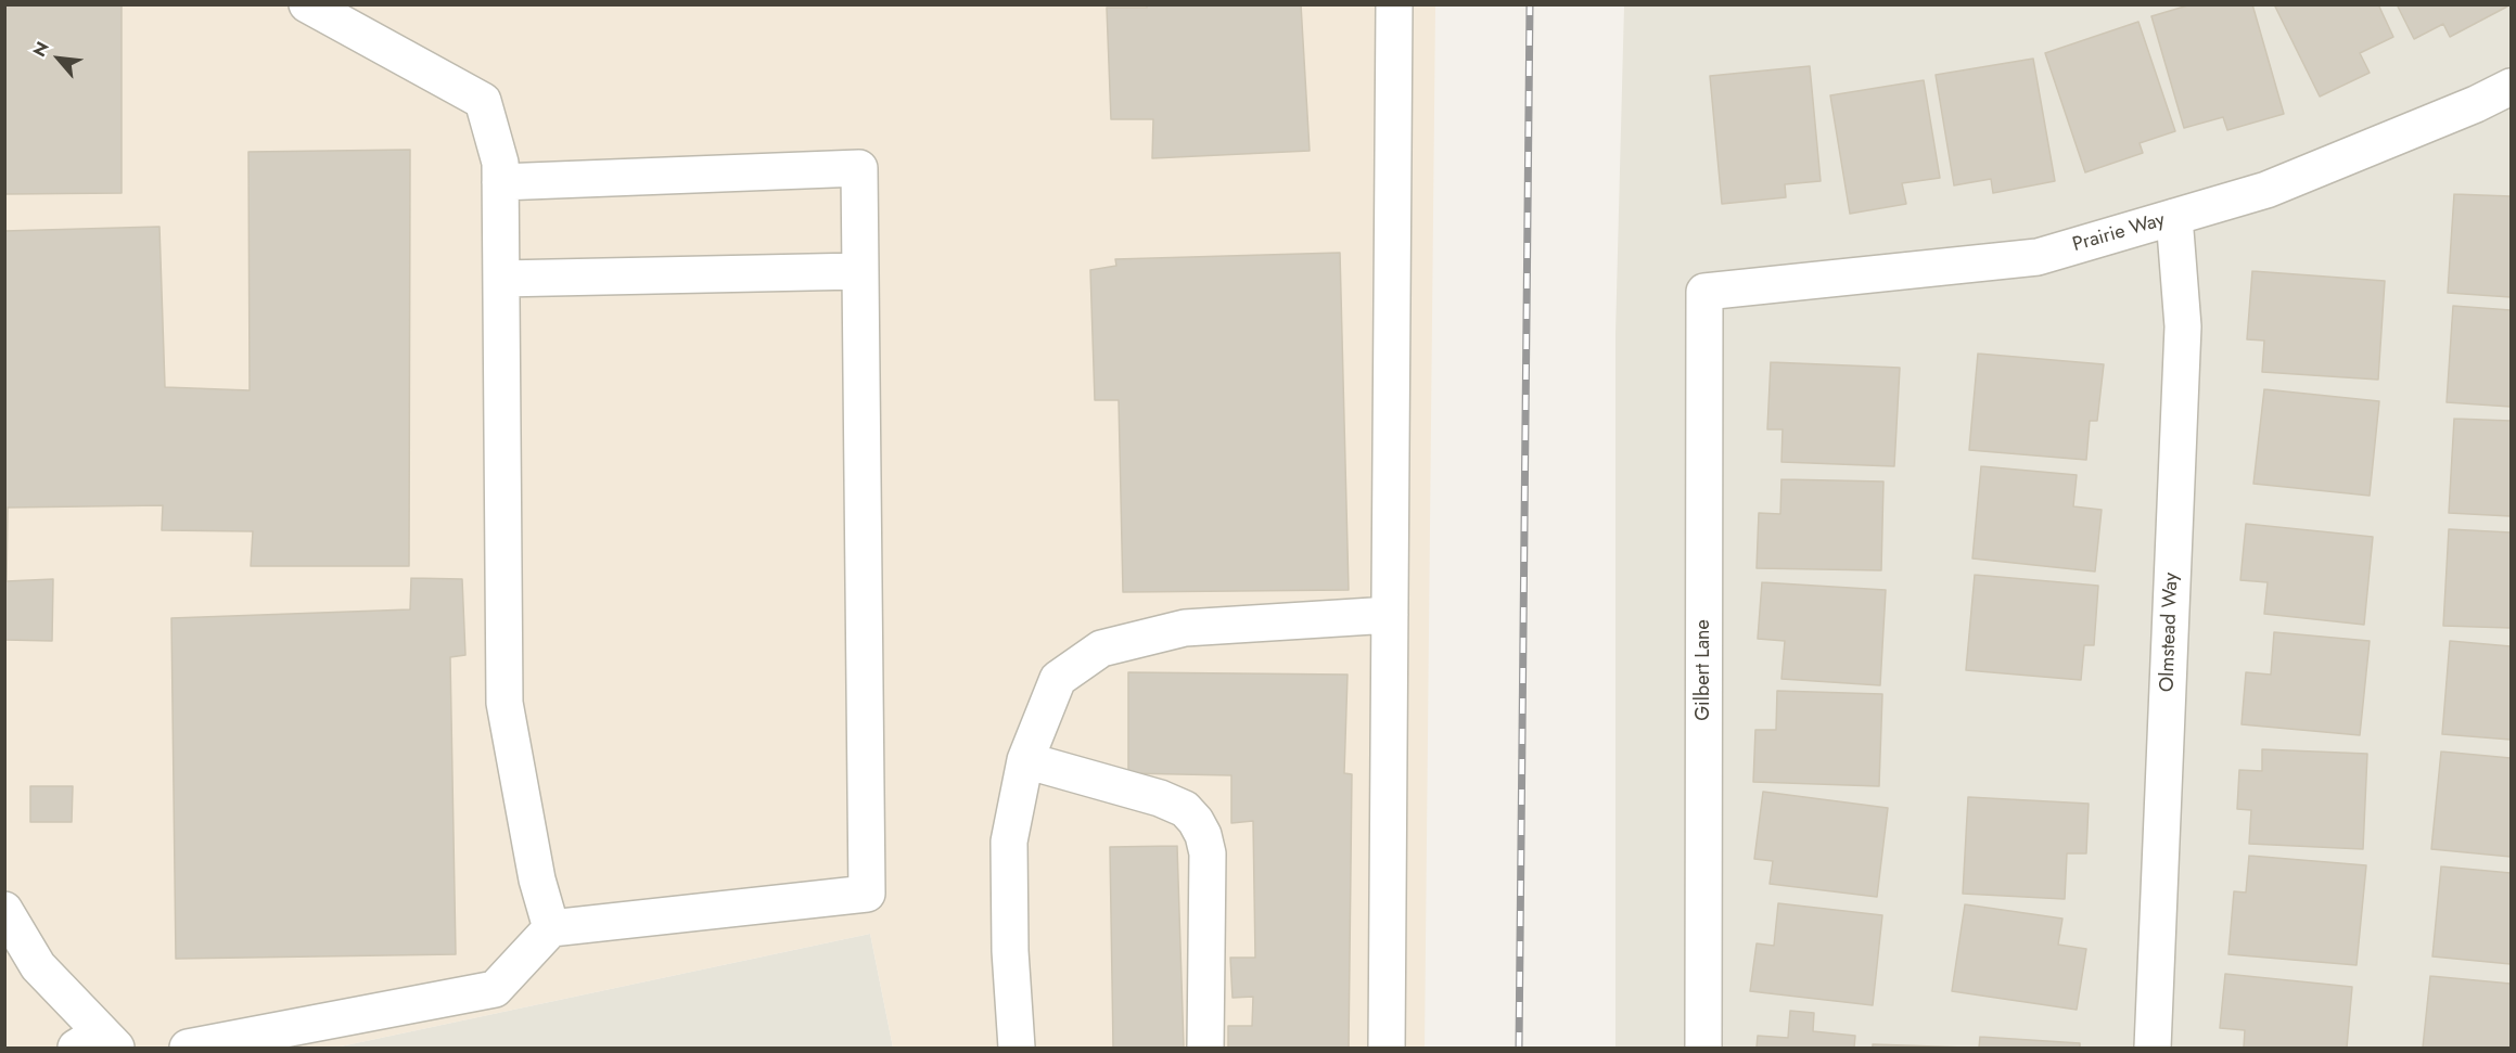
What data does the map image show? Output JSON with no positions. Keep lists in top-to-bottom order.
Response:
{
  "streets": {
    "street": ["Prairie Way", "Olmstead Way", "Gilbert Lane"]
  },
  "crossings": [
    ["Prairie Way", "Olmstead Way"],
    ["Prairie Way", "Gilbert Lane"]
  ],
  "north": "top left"
}
